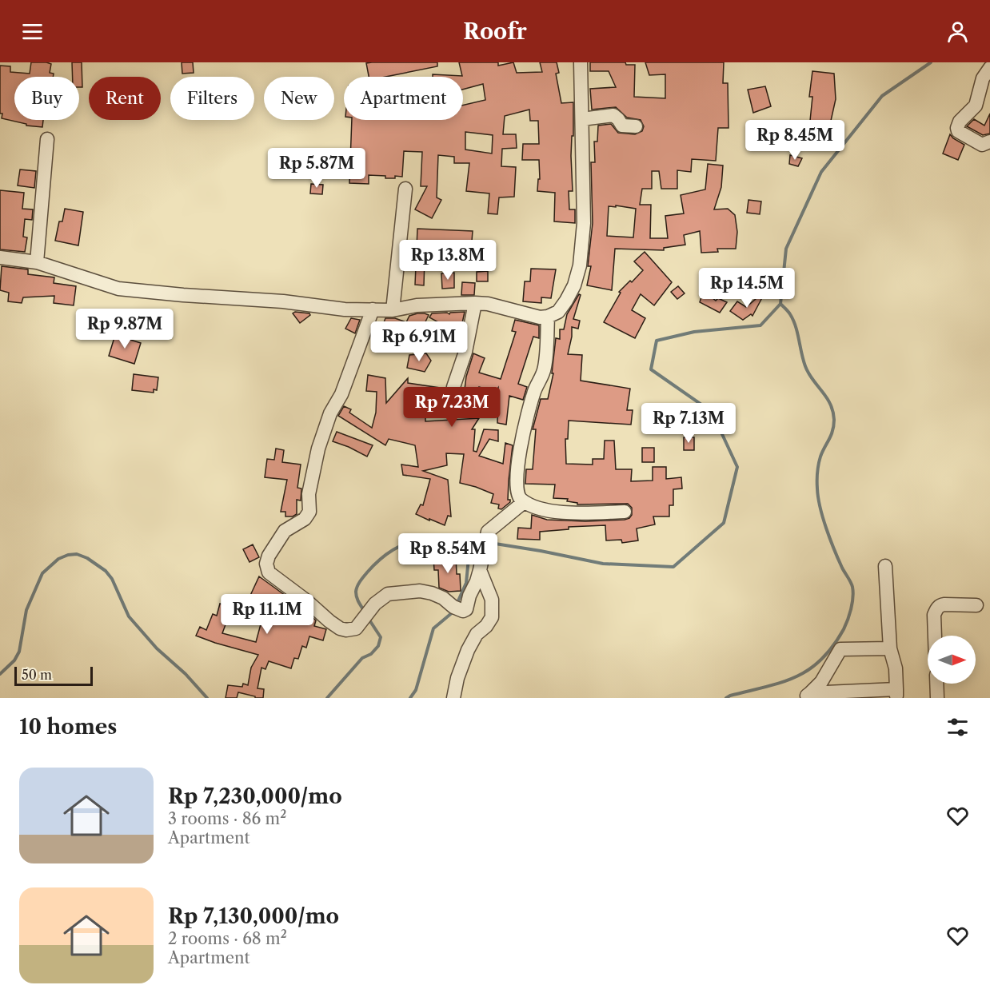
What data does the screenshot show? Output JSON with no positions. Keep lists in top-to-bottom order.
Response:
{
  "scale_bar": "50 m",
  "north": "right",
  "page": {
    "header": "Roofr",
    "chip": [
      "Buy",
      "Rent",
      "Filters",
      "New",
      "Apartment"
    ],
    "price": [
      "Rp 8.45M",
      "Rp 5.87M",
      "Rp 13.8M",
      "Rp 14.5M",
      "Rp 9.87M",
      "Rp 6.91M",
      "Rp 7.23M",
      "Rp 7.13M",
      "Rp 8.54M",
      "Rp 11.1M"
    ],
    "scale": "50 m",
    "heading": "10 homes",
    "list": [
      {
        "name": "Rp 7,230,000/mo",
        "note": "3 rooms · 86 m² · Apartment"
      },
      {
        "name": "Rp 7,130,000/mo",
        "note": "2 rooms · 68 m² · Apartment"
      }
    ]
  }
}
